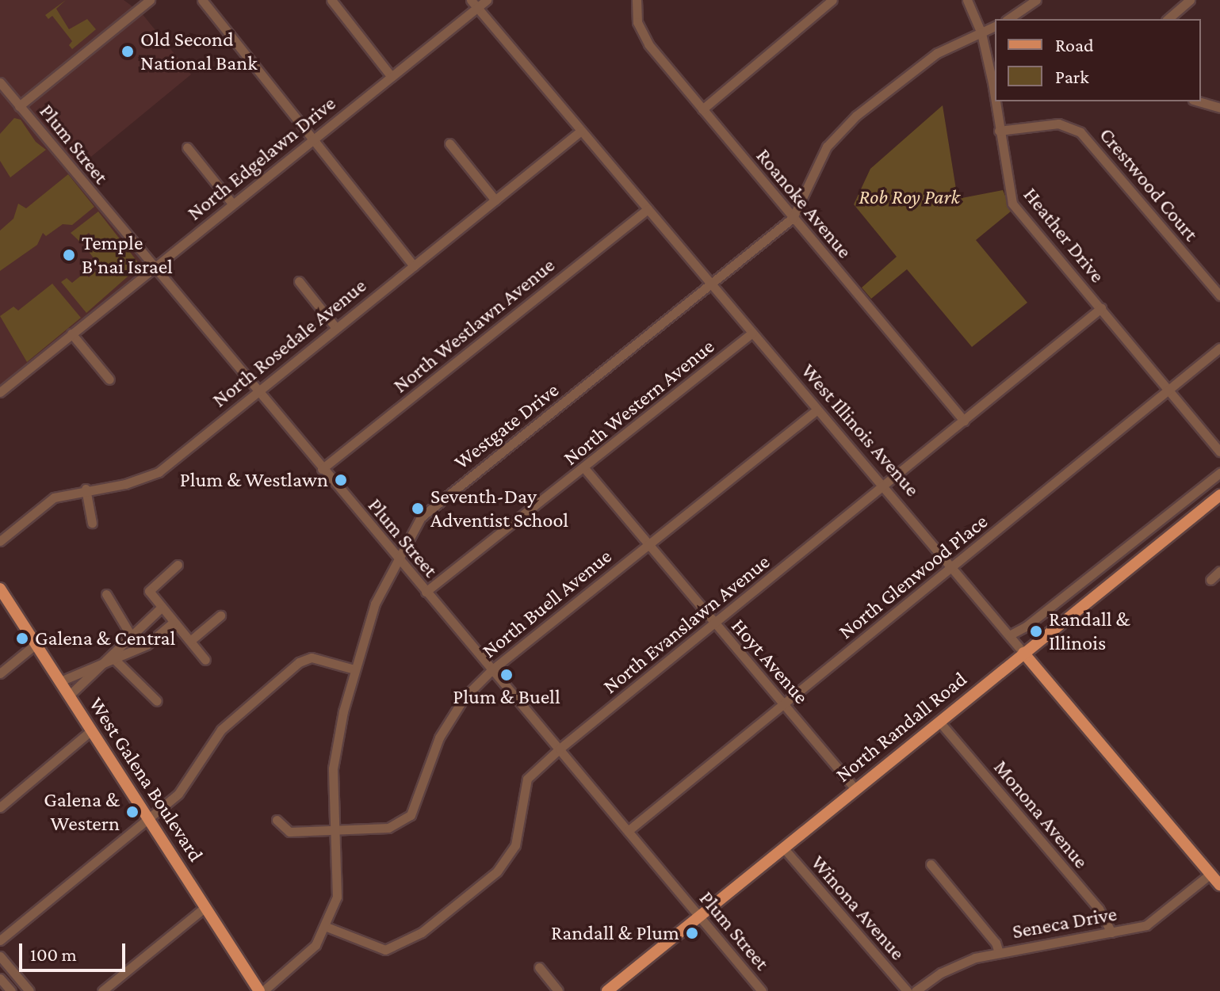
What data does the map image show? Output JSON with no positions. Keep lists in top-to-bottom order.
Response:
{
  "streets": {
    "main road": ["West Illinois Avenue", "North Randall Road", "West Galena Boulevard"],
    "street": [
      "Plum Street",
      "North Edgelawn Drive",
      "Crestwood Court",
      "Roanoke Avenue",
      "Heather Drive",
      "North Westlawn Avenue",
      "North Rosedale Avenue",
      "North Western Avenue",
      "Westgate Drive",
      "North Glenwood Place",
      "North Buell Avenue",
      "North Evanslawn Avenue",
      "Hoyt Avenue",
      "Monona Avenue",
      "Winona Avenue",
      "Seneca Drive"
    ]
  },
  "crossings": [
    ["Plum Street", "North Edgelawn Drive"],
    ["Plum Street", "North Westlawn Avenue"],
    ["Plum Street", "North Rosedale Avenue"],
    ["Plum Street", "North Western Avenue"],
    ["Plum Street", "Westgate Drive"],
    ["Plum Street", "North Glenwood Place"],
    ["Plum Street", "North Buell Avenue"],
    ["Plum Street", "North Evanslawn Avenue"],
    ["Plum Street", "North Randall Road"],
    ["North Edgelawn Drive", "West Illinois Avenue"],
    ["Crestwood Court", "Heather Drive"],
    ["Roanoke Avenue", "Westgate Drive"],
    ["Roanoke Avenue", "North Evanslawn Avenue"],
    ["Heather Drive", "Westgate Drive"],
    ["Heather Drive", "North Glenwood Place"],
    ["Heather Drive", "North Evanslawn Avenue"],
    ["North Westlawn Avenue", "West Illinois Avenue"],
    ["North Rosedale Avenue", "West Illinois Avenue"],
    ["North Western Avenue", "West Illinois Avenue"],
    ["North Western Avenue", "Hoyt Avenue"],
    ["Westgate Drive", "West Illinois Avenue"],
    ["Westgate Drive", "North Buell Avenue"],
    ["Westgate Drive", "North Evanslawn Avenue"],
    ["Westgate Drive", "West Galena Boulevard"],
    ["West Illinois Avenue", "North Glenwood Place"],
    ["West Illinois Avenue", "North Buell Avenue"],
    ["West Illinois Avenue", "North Evanslawn Avenue"],
    ["West Illinois Avenue", "North Randall Road"],
    ["West Illinois Avenue", "Seneca Drive"],
    ["North Glenwood Place", "Hoyt Avenue"],
    ["North Buell Avenue", "Hoyt Avenue"],
    ["North Evanslawn Avenue", "Hoyt Avenue"],
    ["Hoyt Avenue", "North Randall Road"],
    ["North Randall Road", "Monona Avenue"],
    ["North Randall Road", "Winona Avenue"],
    ["Monona Avenue", "Seneca Drive"]
  ],
  "parks": ["Rob Roy Park"],
  "places": [
    "Old Second National Bank",
    "Temple B'nai Israel",
    "Plum & Westlawn",
    "Seventh-Day Adventist School",
    "Randall & Illinois",
    "Galena & Central",
    "Plum & Buell",
    "Galena & Western",
    "Randall & Plum"
  ],
  "legend": ["Road", "Park"],
  "scale_bar": "100 m"
}
